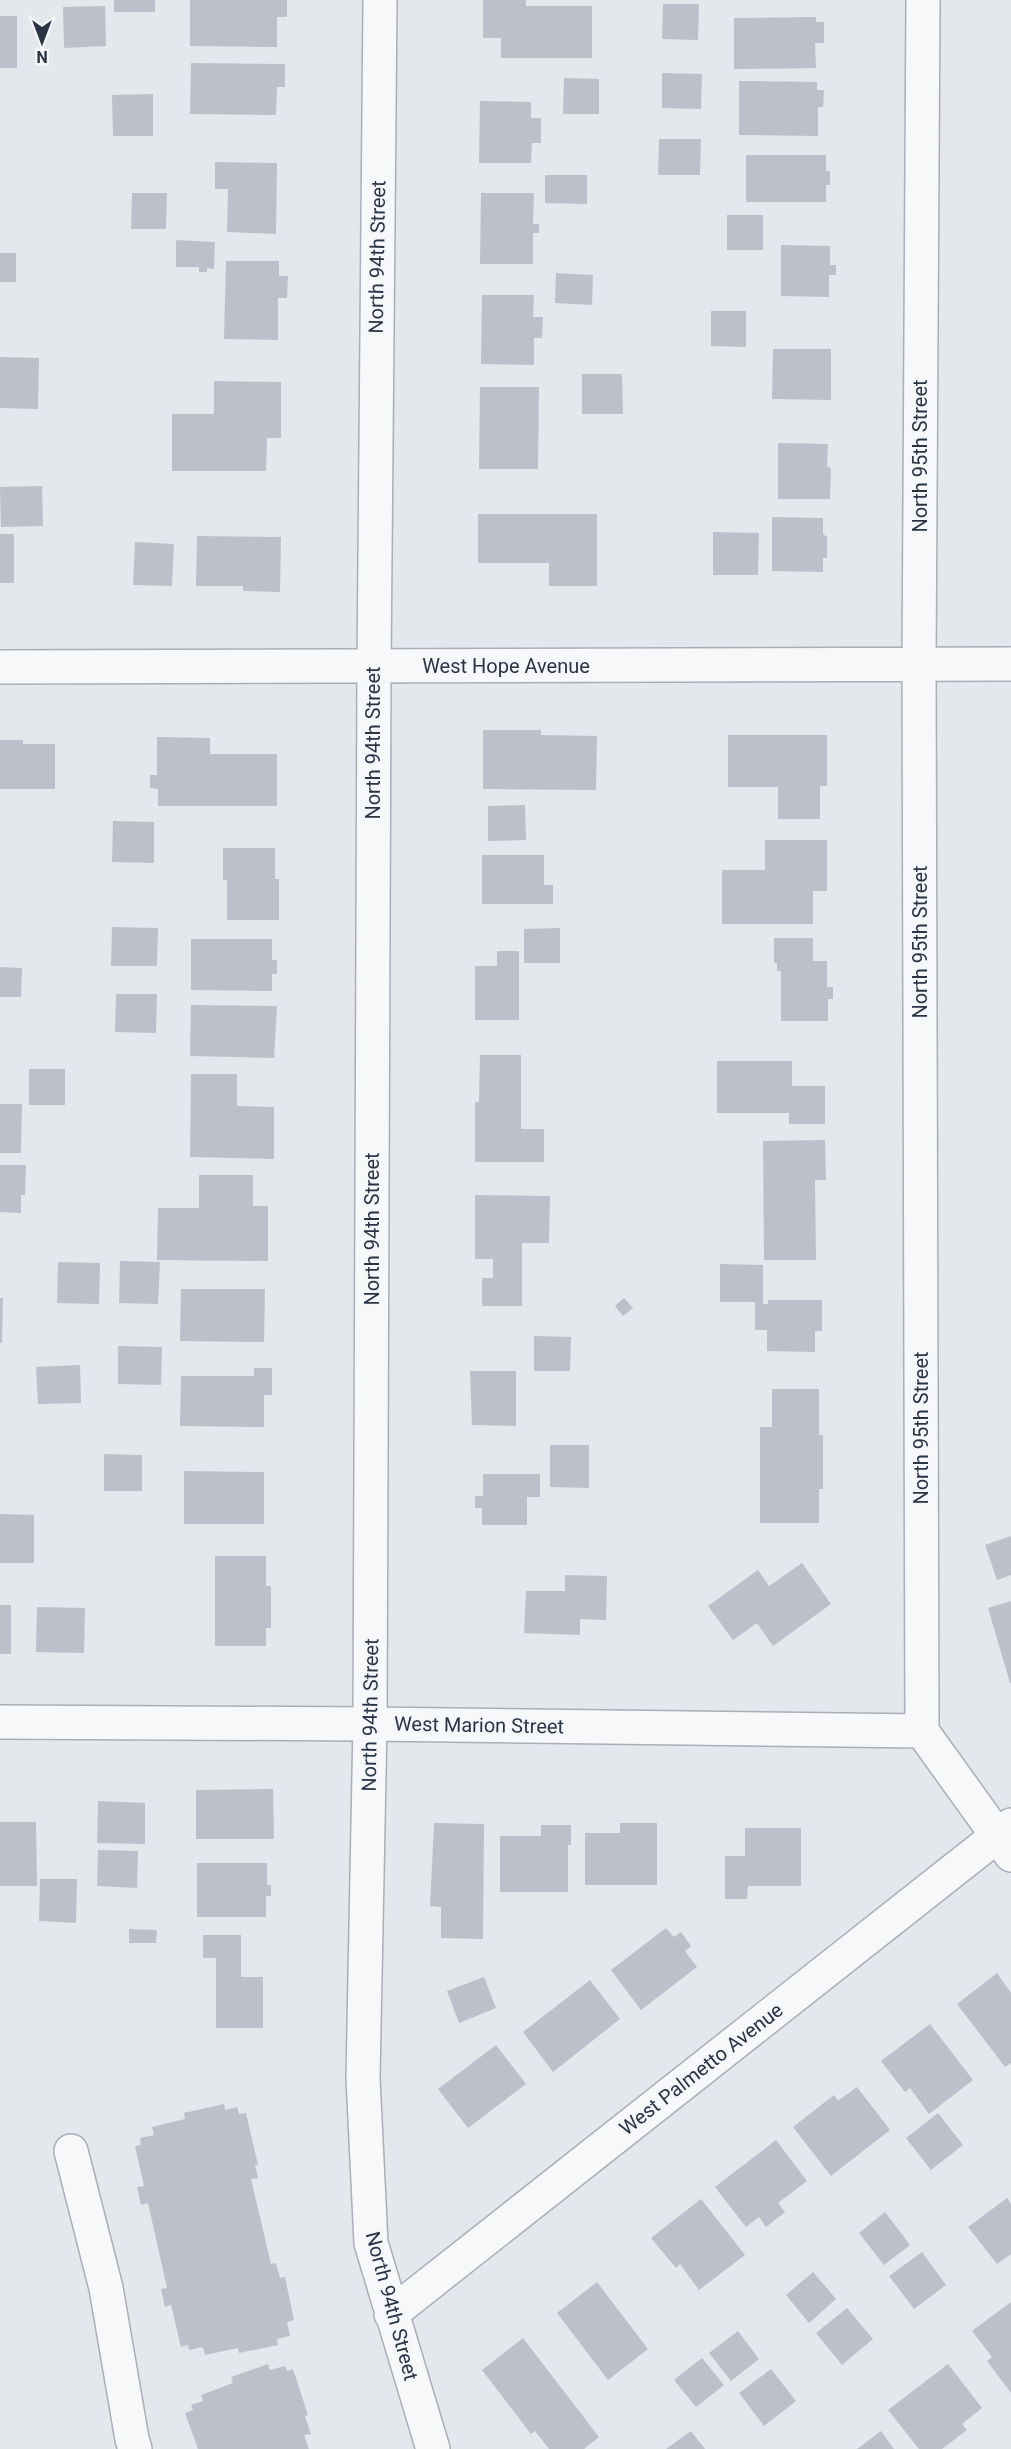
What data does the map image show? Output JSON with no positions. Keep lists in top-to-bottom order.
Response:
{
  "streets": {
    "street": [
      "North 94th Street",
      "North 95th Street",
      "West Hope Avenue",
      "West Marion Street",
      "West Palmetto Avenue"
    ]
  },
  "crossings": [
    ["North 94th Street", "West Hope Avenue"],
    ["North 94th Street", "West Marion Street"],
    ["North 94th Street", "West Palmetto Avenue"],
    ["North 95th Street", "West Hope Avenue"],
    ["North 95th Street", "West Marion Street"]
  ],
  "north": "bottom"
}
